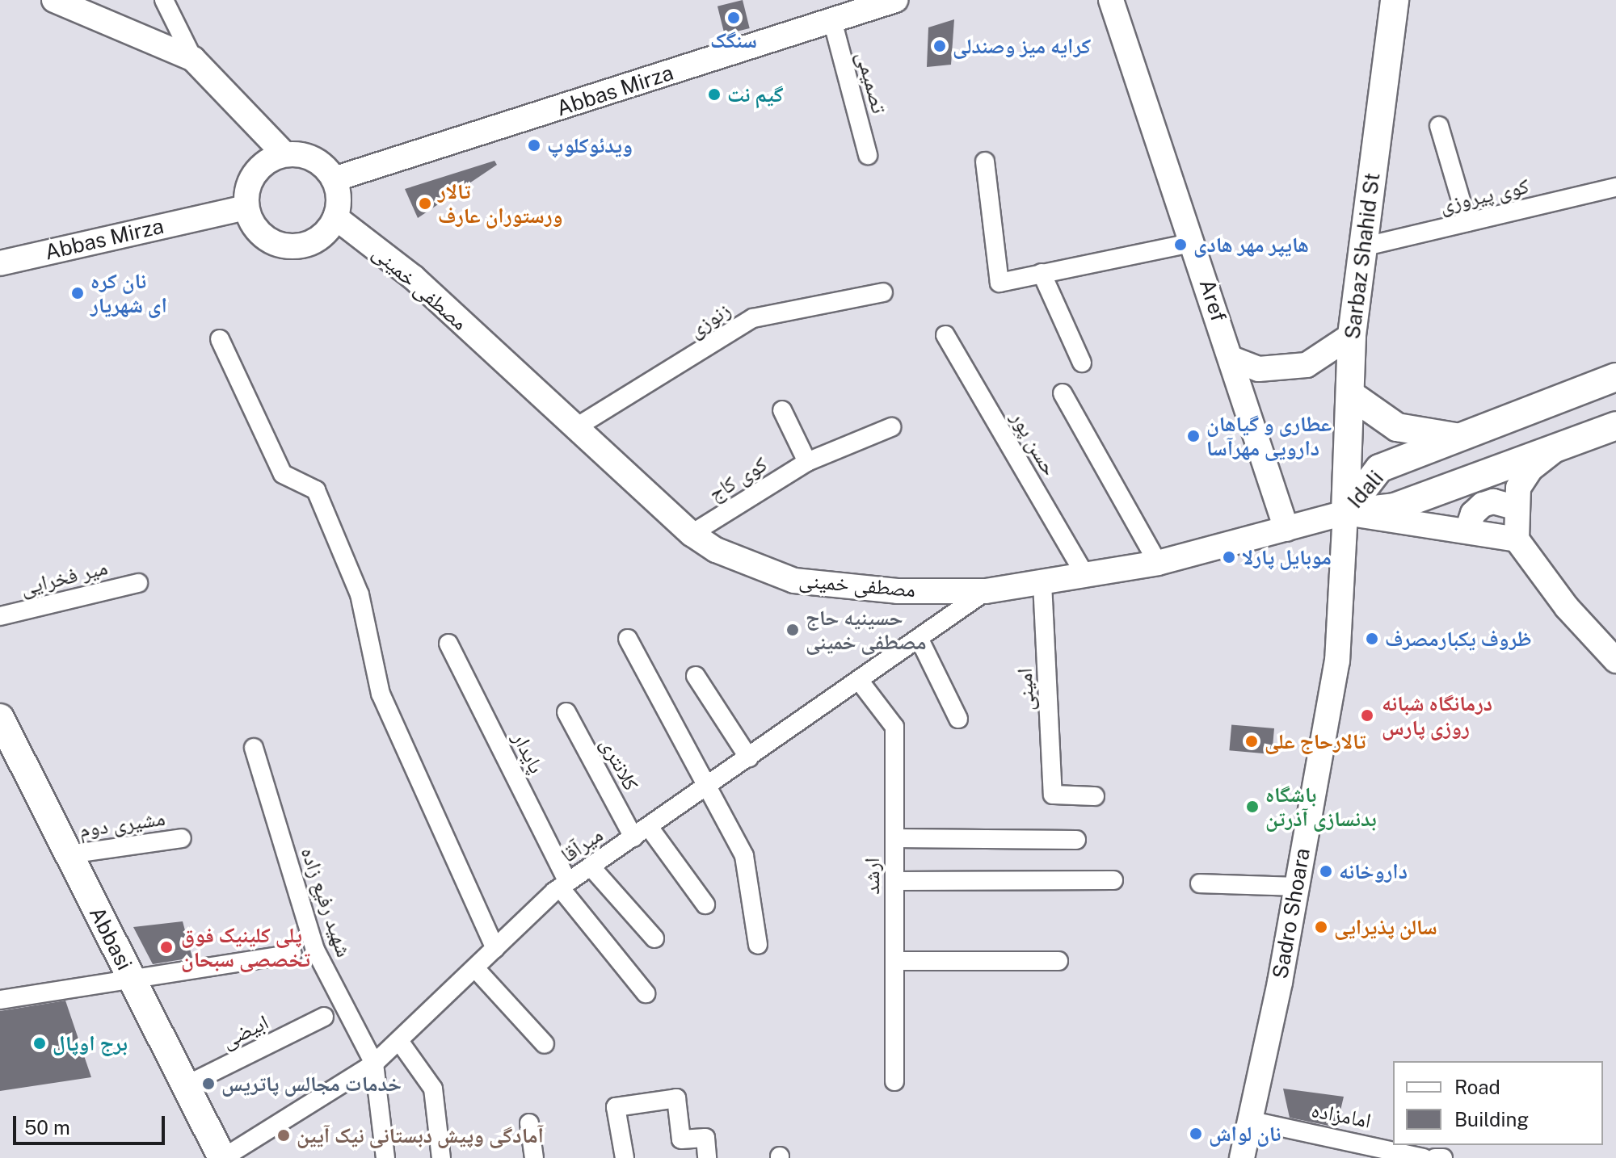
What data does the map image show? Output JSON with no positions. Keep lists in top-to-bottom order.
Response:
{
  "streets": {
    "main road": [
      "Abbas Mirza",
      "Sarbaz Shahid St",
      "مصطفی خمینی",
      "Aref",
      "Idali",
      "Sadro Shoara",
      "Abbasi"
    ],
    "street": [
      "تصمیمی",
      "کوی پیروزی",
      "زنوزی",
      "حسن پور",
      "کوی کاج",
      "میر فخرایی",
      "امینی",
      "پایدار",
      "کلانتری",
      "مشیری دوم",
      "میرآقا",
      "ارشد",
      "شهید رفیع زاده",
      "ابیضی",
      "امامزاده"
    ]
  },
  "crossings": [
    ["تصمیمی", "Abbas Mirza"],
    ["Abbas Mirza", "مصطفی خمینی"],
    ["کوی پیروزی", "Sarbaz Shahid St"],
    ["Sarbaz Shahid St", "مصطفی خمینی"],
    ["Sarbaz Shahid St", "Idali"],
    ["Sarbaz Shahid St", "Sadro Shoara"],
    ["مصطفی خمینی", "Aref"],
    ["مصطفی خمینی", "زنوزی"],
    ["مصطفی خمینی", "حسن پور"],
    ["مصطفی خمینی", "کوی کاج"],
    ["مصطفی خمینی", "Idali"],
    ["مصطفی خمینی", "امینی"],
    ["مصطفی خمینی", "میرآقا"],
    ["مصطفی خمینی", "Sadro Shoara"],
    ["Idali", "Sadro Shoara"],
    ["پایدار", "میرآقا"],
    ["کلانتری", "میرآقا"],
    ["مشیری دوم", "Abbasi"],
    ["میرآقا", "ارشد"],
    ["میرآقا", "شهید رفیع زاده"],
    ["میرآقا", "Abbasi"],
    ["Sadro Shoara", "امامزاده"],
    ["Abbasi", "ابیضی"]
  ],
  "places": [
    "سنگک",
    "کرایه میز وصندلی",
    "گیم نت",
    "ویدئوکلوپ",
    "تالار ورستوران عارف",
    "هایپر مهر هادی",
    "نان کره ای شهریار",
    "عطاری و گیاهان دارویی مهرآسا",
    "موبایل پارلا",
    "حسینیه حاج مصطفی خمینی",
    "ظروف یکبارمصرف",
    "درمانگاه شبانه روزی پارس",
    "تالارحاج علی",
    "باشگاه بدنسازی آذرتن",
    "داروخانه",
    "سالن پذیرایی",
    "پلی کلینیک فوق تخصصی سبحان",
    "برج اوپال",
    "خدمات مجالس پاتریس",
    "نان لواش",
    "آمادگی وپیش دبستانی نیک آیین"
  ],
  "legend": ["Road", "Building"],
  "scale_bar": "50 m"
}
